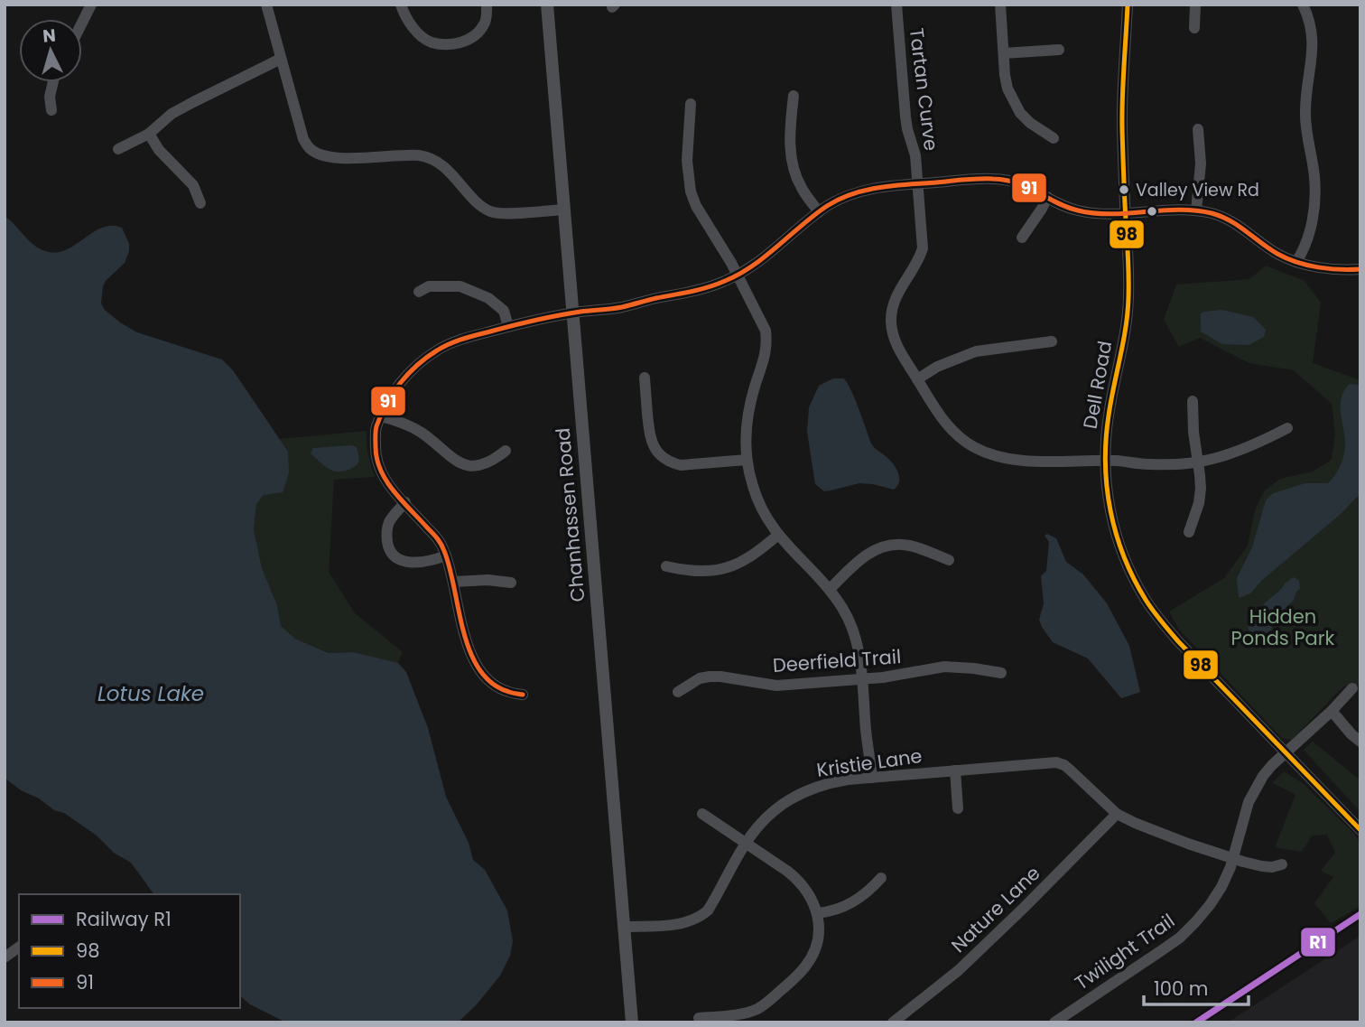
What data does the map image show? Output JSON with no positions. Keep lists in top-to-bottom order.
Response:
{
  "streets": {
    "main road": ["Chanhassen Road"],
    "street": [
      "Tartan Curve",
      "Dell Road",
      "Deerfield Trail",
      "Kristie Lane",
      "Nature Lane",
      "Twilight Trail"
    ]
  },
  "crossings": [
    ["Tartan Curve", "Dell Road"],
    ["Dell Road", "Twilight Trail"],
    ["Chanhassen Road", "Kristie Lane"],
    ["Kristie Lane", "Nature Lane"],
    ["Kristie Lane", "Twilight Trail"]
  ],
  "water": ["Lotus Lake"],
  "parks": ["Hidden Ponds Park"],
  "places": ["Valley View Rd"],
  "lines": ["transit line 98", "transit line 91", "rail line R1"],
  "legend": ["Railway R1", "98", "91"],
  "scale_bar": "100 m",
  "north": "top"
}
